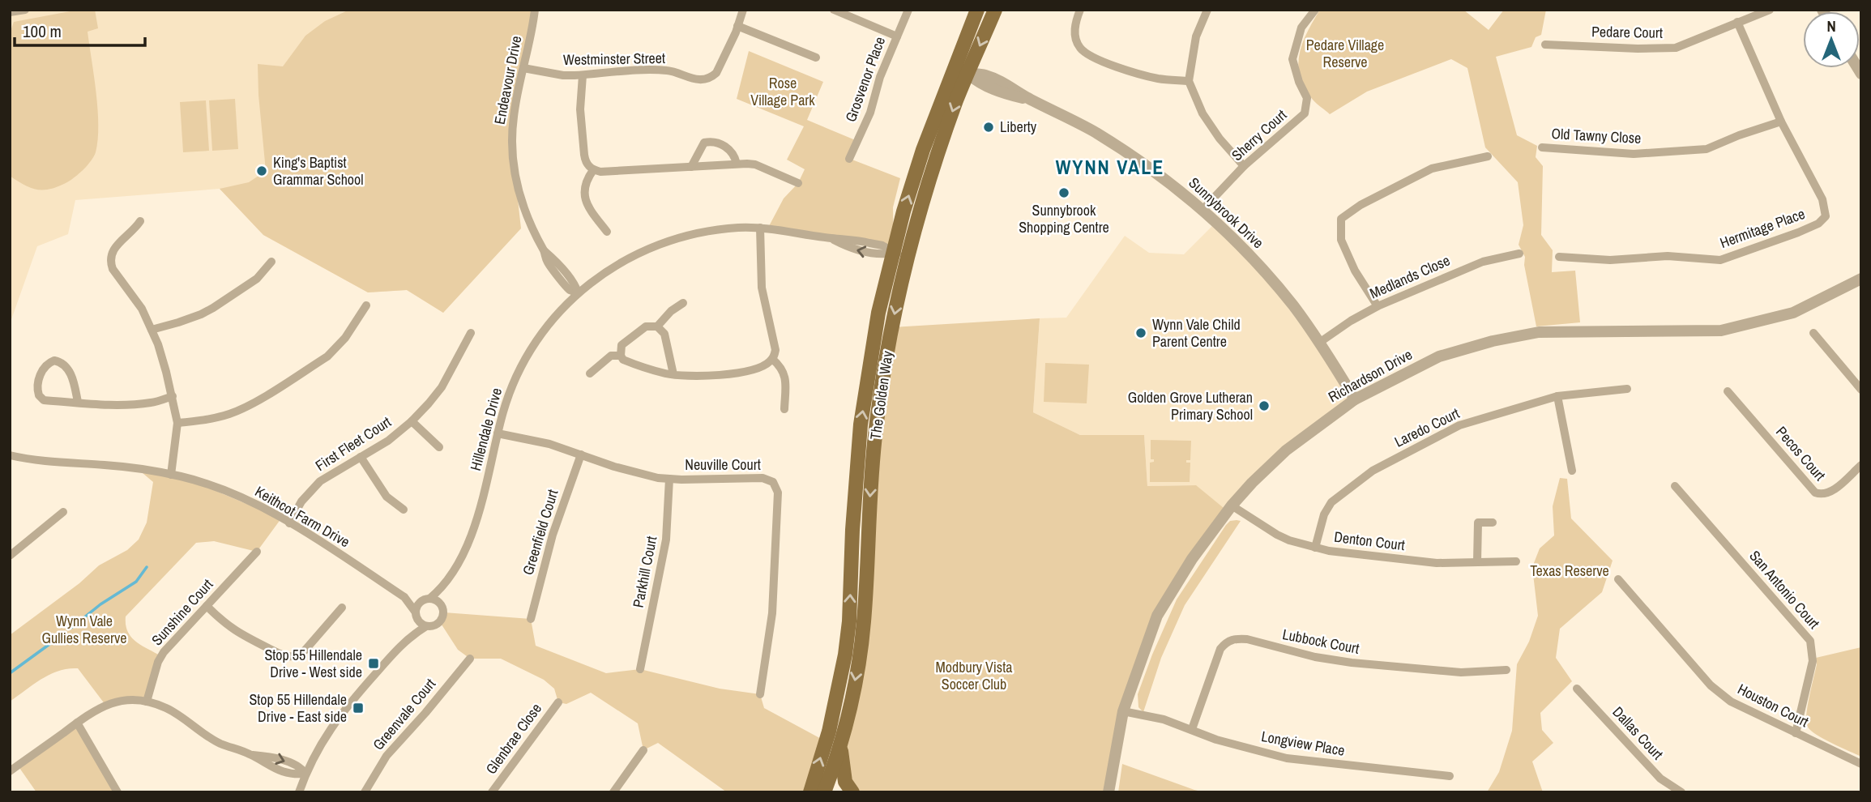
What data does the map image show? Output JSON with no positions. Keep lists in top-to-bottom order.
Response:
{
  "streets": {
    "main road": ["The Golden Way"],
    "street": [
      "Pedare Court",
      "Westminster Street",
      "Grosvenor Place",
      "Endeavour Drive",
      "Sherry Court",
      "Old Tawny Close",
      "Sunnybrook Drive",
      "Hermitage Place",
      "Medlands Close",
      "Richardson Drive",
      "Laredo Court",
      "Hillendale Drive",
      "First Fleet Court",
      "Pecos Court",
      "Neuville Court",
      "Keithcot Farm Drive",
      "Greenfield Court",
      "Denton Court",
      "Parkhill Court",
      "San Antonio Court",
      "Sunshine Court",
      "Lubbock Court",
      "Houston Court",
      "Greenvale Court",
      "Dallas Court",
      "Glenbrae Close",
      "Longview Place"
    ]
  },
  "crossings": [
    ["Pedare Court", "Hermitage Place"],
    ["Westminster Street", "Endeavour Drive"],
    ["Endeavour Drive", "Hillendale Drive"],
    ["Sherry Court", "Sunnybrook Drive"],
    ["Old Tawny Close", "Hermitage Place"],
    ["Sunnybrook Drive", "Medlands Close"],
    ["Sunnybrook Drive", "Richardson Drive"],
    ["Sunnybrook Drive", "The Golden Way"],
    ["Richardson Drive", "Denton Court"],
    ["Richardson Drive", "Longview Place"],
    ["The Golden Way", "Hillendale Drive"],
    ["Laredo Court", "Denton Court"],
    ["Hillendale Drive", "Neuville Court"],
    ["Hillendale Drive", "Keithcot Farm Drive"],
    ["First Fleet Court", "Keithcot Farm Drive"],
    ["Neuville Court", "Greenfield Court"],
    ["Neuville Court", "Parkhill Court"],
    ["San Antonio Court", "Houston Court"],
    ["Lubbock Court", "Longview Place"]
  ],
  "districts": ["WYNN VALE"],
  "parks": [
    "Pedare Village Reserve",
    "Rose Village Park",
    "Texas Reserve",
    "Wynn Vale Gullies Reserve",
    "Modbury Vista Soccer Club"
  ],
  "places": {
    "other": [
      "Liberty",
      "King's Baptist Grammar School",
      "Sunnybrook Shopping Centre",
      "Wynn Vale Child Parent Centre",
      "Golden Grove Lutheran Primary School"
    ],
    "transit": ["Stop 55 Hillendale Drive - West side", "Stop 55 Hillendale Drive - East side"]
  },
  "scale_bar": "100 m",
  "north": "top"
}
